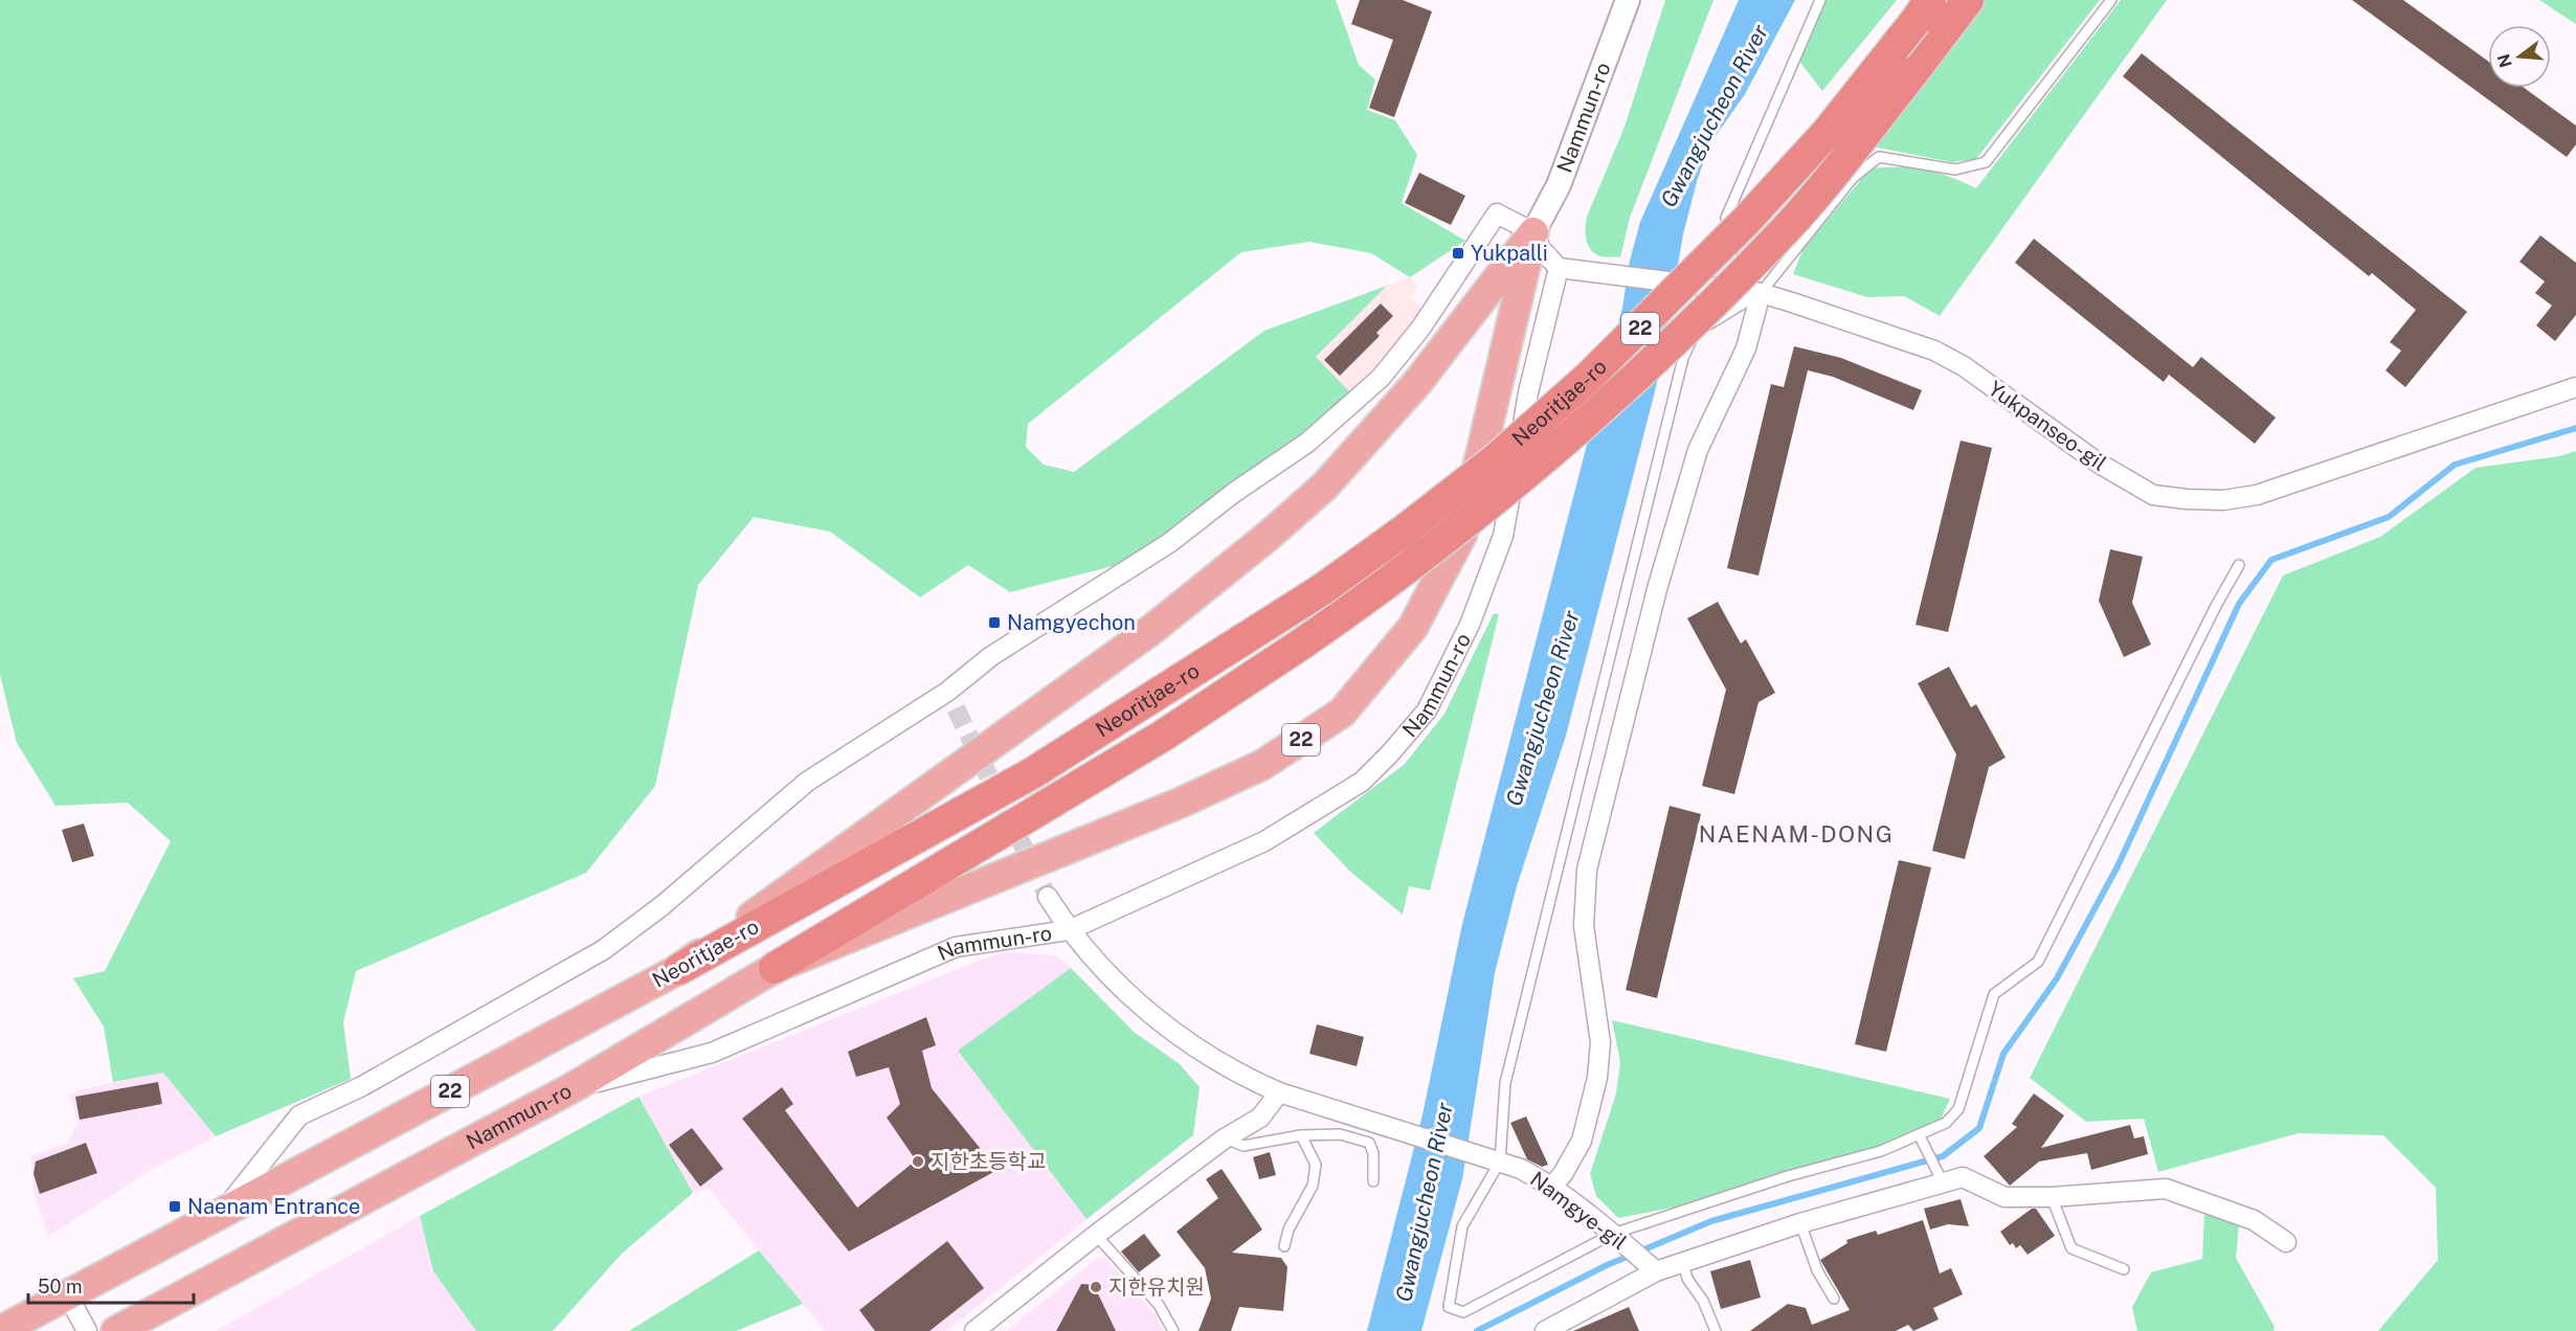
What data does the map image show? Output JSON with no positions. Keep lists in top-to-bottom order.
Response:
{
  "streets": {
    "highway": ["22", "Neoritjae-ro"],
    "main road": ["Nammun-ro"],
    "street": ["Yukpanseo-gil", "Namgye-gil"]
  },
  "crossings": [
    ["Nammun-ro", "22"],
    ["Nammun-ro", "Neoritjae-ro"],
    ["Nammun-ro", "Yukpanseo-gil"],
    ["Nammun-ro", "Namgye-gil"],
    ["22", "Neoritjae-ro"]
  ],
  "districts": ["NAENAM-DONG"],
  "water": ["Gwangjucheon River"],
  "places": {
    "transit": ["Yukpalli", "Namgyechon", "Naenam Entrance"],
    "other": ["지한초등학교", "지한유치원"]
  },
  "scale_bar": "50 m",
  "north": "left"
}
